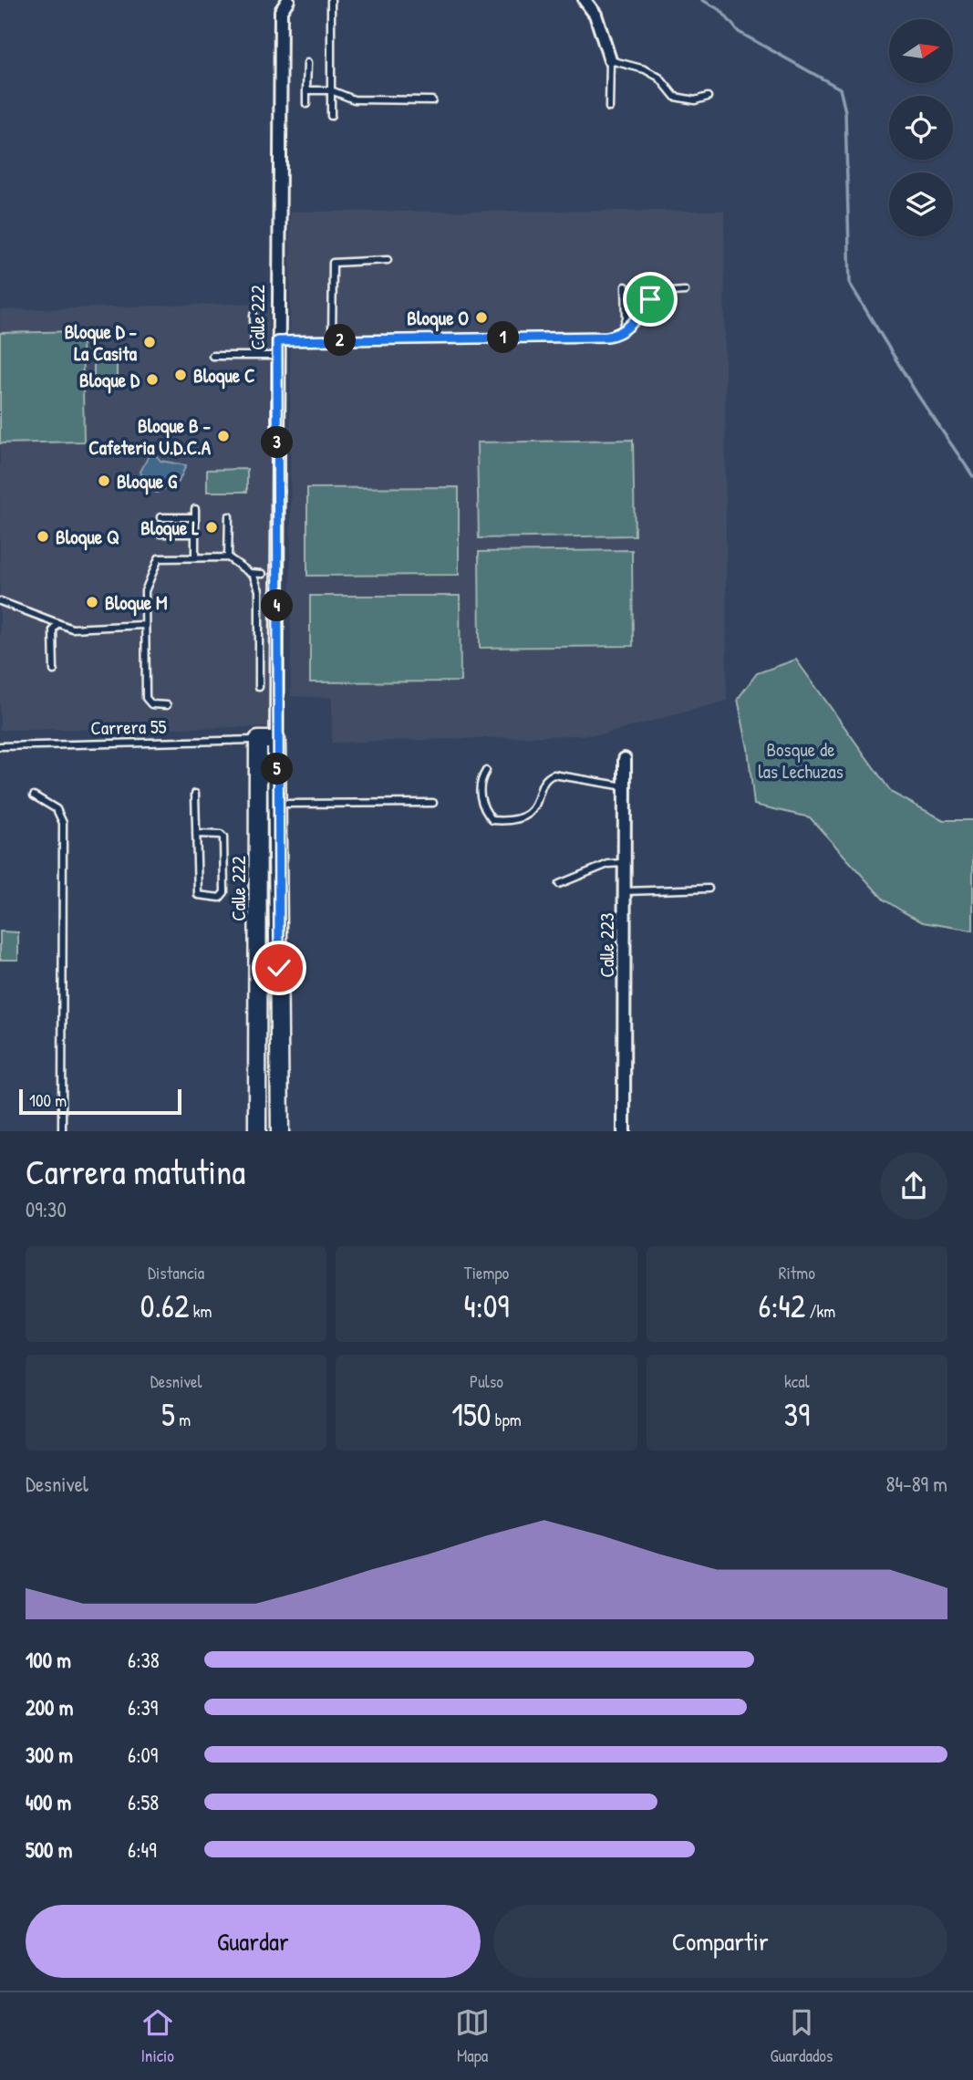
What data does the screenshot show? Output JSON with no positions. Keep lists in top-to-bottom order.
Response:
{
  "streets": {
    "street": ["Calle 222", "Calle 223"],
    "lane": ["Carrera 55"]
  },
  "crossings": [
    ["Calle 222", "Carrera 55"]
  ],
  "parks": ["Bosque de las Lechuzas"],
  "places": [
    "Bloque O",
    "Bloque D - La Casita",
    "Bloque C",
    "Bloque D",
    "Bloque B - Cafeteria U.D.C.A",
    "Bloque G",
    "Bloque L",
    "Bloque Q",
    "Bloque M"
  ],
  "scale_bar": "100 m",
  "north": "right",
  "page": {
    "pins": [
      "1",
      "2",
      "3",
      "4",
      "5"
    ],
    "scale": "100 m",
    "heading": ["Carrera matutina", "09:30"],
    "stats": [
      ["Distancia", "0.62 km"],
      ["Tiempo", "4:09"],
      ["Ritmo", "6:42 /km"],
      ["Desnivel", "5 m"],
      ["Pulso", "150 bpm"],
      ["kcal", "39"]
    ],
    "chart": ["Desnivel", "84–89 m"],
    "list": [
      {
        "name": "100 m",
        "note": "6:38"
      },
      {
        "name": "200 m",
        "note": "6:39"
      },
      {
        "name": "300 m",
        "note": "6:09"
      },
      {
        "name": "400 m",
        "note": "6:58"
      },
      {
        "name": "500 m",
        "note": "6:49"
      }
    ],
    "buttons": ["Guardar", "Compartir"],
    "tabs": ["Inicio", "Mapa", "Guardados"]
  }
}
